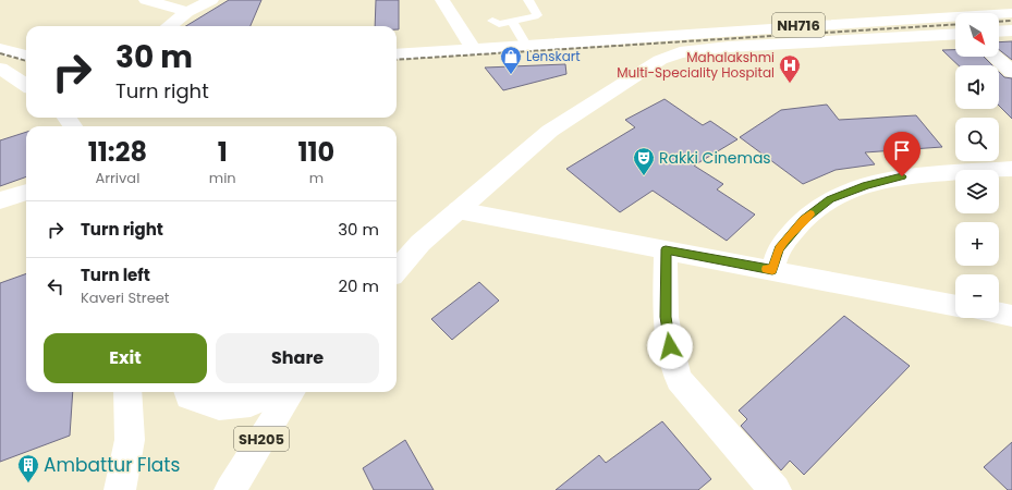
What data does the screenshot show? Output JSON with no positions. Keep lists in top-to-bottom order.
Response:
{
  "streets": {
    "main road": ["NH716", "SH205"]
  },
  "places": {
    "shop": ["Lenskart"],
    "hospital": ["Mahalakshmi Multi-Speciality Hospital"],
    "theatre": ["Rakki Cinemas"],
    "building": ["Ambattur Flats"]
  },
  "north": "bottom right",
  "page": {
    "map_buttons": ["+", "−"],
    "turn": ["30 m", "Turn right"],
    "eta": [
      "11:28",
      "Arrival",
      "1",
      "min",
      "110",
      "m"
    ],
    "list": [
      {
        "name": "Turn right",
        "value": "30 m"
      },
      {
        "name": "Turn left",
        "note": "Kaveri Street",
        "value": "20 m"
      }
    ],
    "buttons": ["Exit", "Share"]
  }
}
